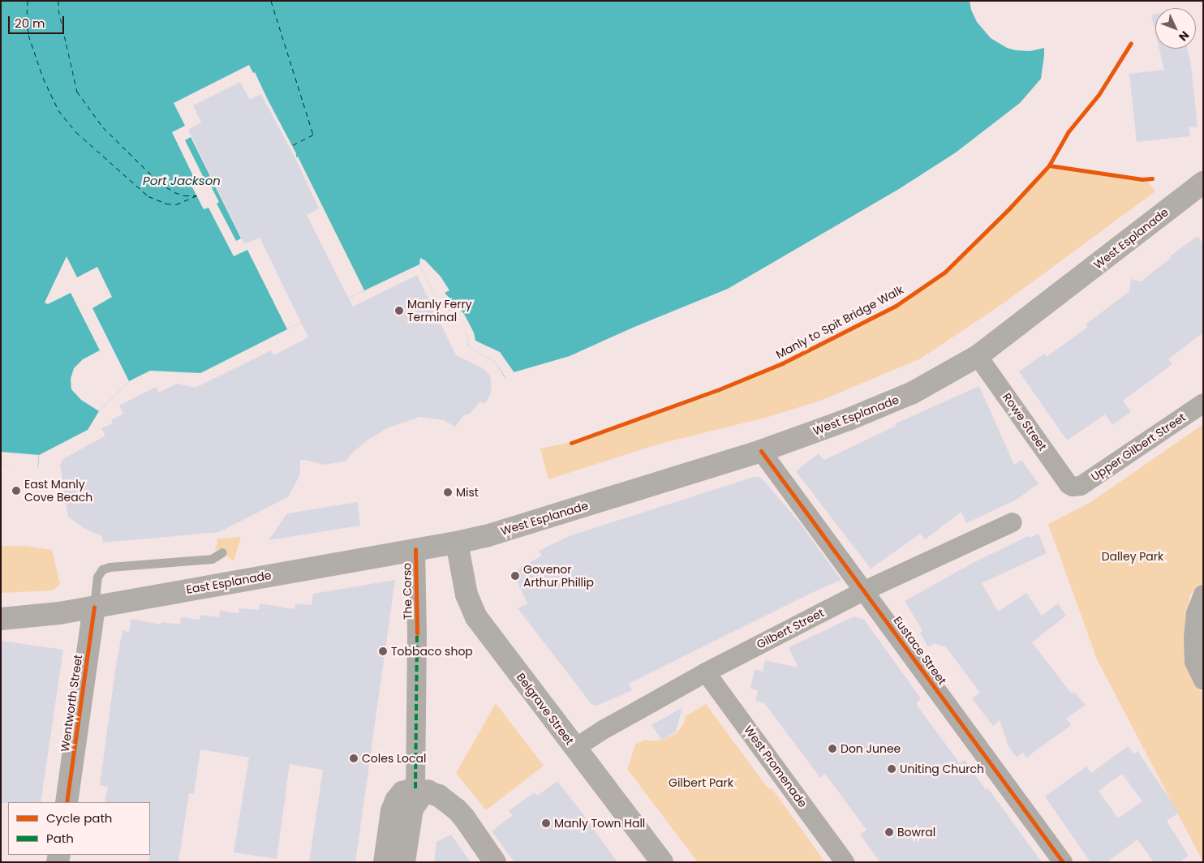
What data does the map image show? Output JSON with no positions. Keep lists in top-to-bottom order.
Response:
{
  "streets": {
    "main road": [
      "West Esplanade",
      "East Esplanade",
      "Wentworth Street",
      "Belgrave Street"
    ],
    "street": [
      "Rowe Street",
      "Upper Gilbert Street",
      "The Corso",
      "Gilbert Street",
      "Eustace Street",
      "West Promenade"
    ],
    "cycle path": ["Manly to Spit Bridge Walk"]
  },
  "crossings": [
    ["West Esplanade", "Rowe Street"],
    ["West Esplanade", "East Esplanade"],
    ["West Esplanade", "Eustace Street"],
    ["West Esplanade", "Belgrave Street"],
    ["Rowe Street", "Upper Gilbert Street"],
    ["East Esplanade", "The Corso"],
    ["East Esplanade", "Wentworth Street"],
    ["East Esplanade", "Belgrave Street"],
    ["Gilbert Street", "Eustace Street"],
    ["Gilbert Street", "Belgrave Street"],
    ["Gilbert Street", "West Promenade"]
  ],
  "water": ["Port Jackson"],
  "parks": ["Dalley Park", "Gilbert Park"],
  "places": [
    "Manly Ferry Terminal",
    "East Manly Cove Beach",
    "Mist",
    "Govenor Arthur Phillip",
    "Tobbaco shop",
    "Don Junee",
    "Coles Local",
    "Uniting Church",
    "Manly Town Hall",
    "Bowral"
  ],
  "legend": ["Cycle path", "Path"],
  "scale_bar": "20 m",
  "north": "bottom right"
}
